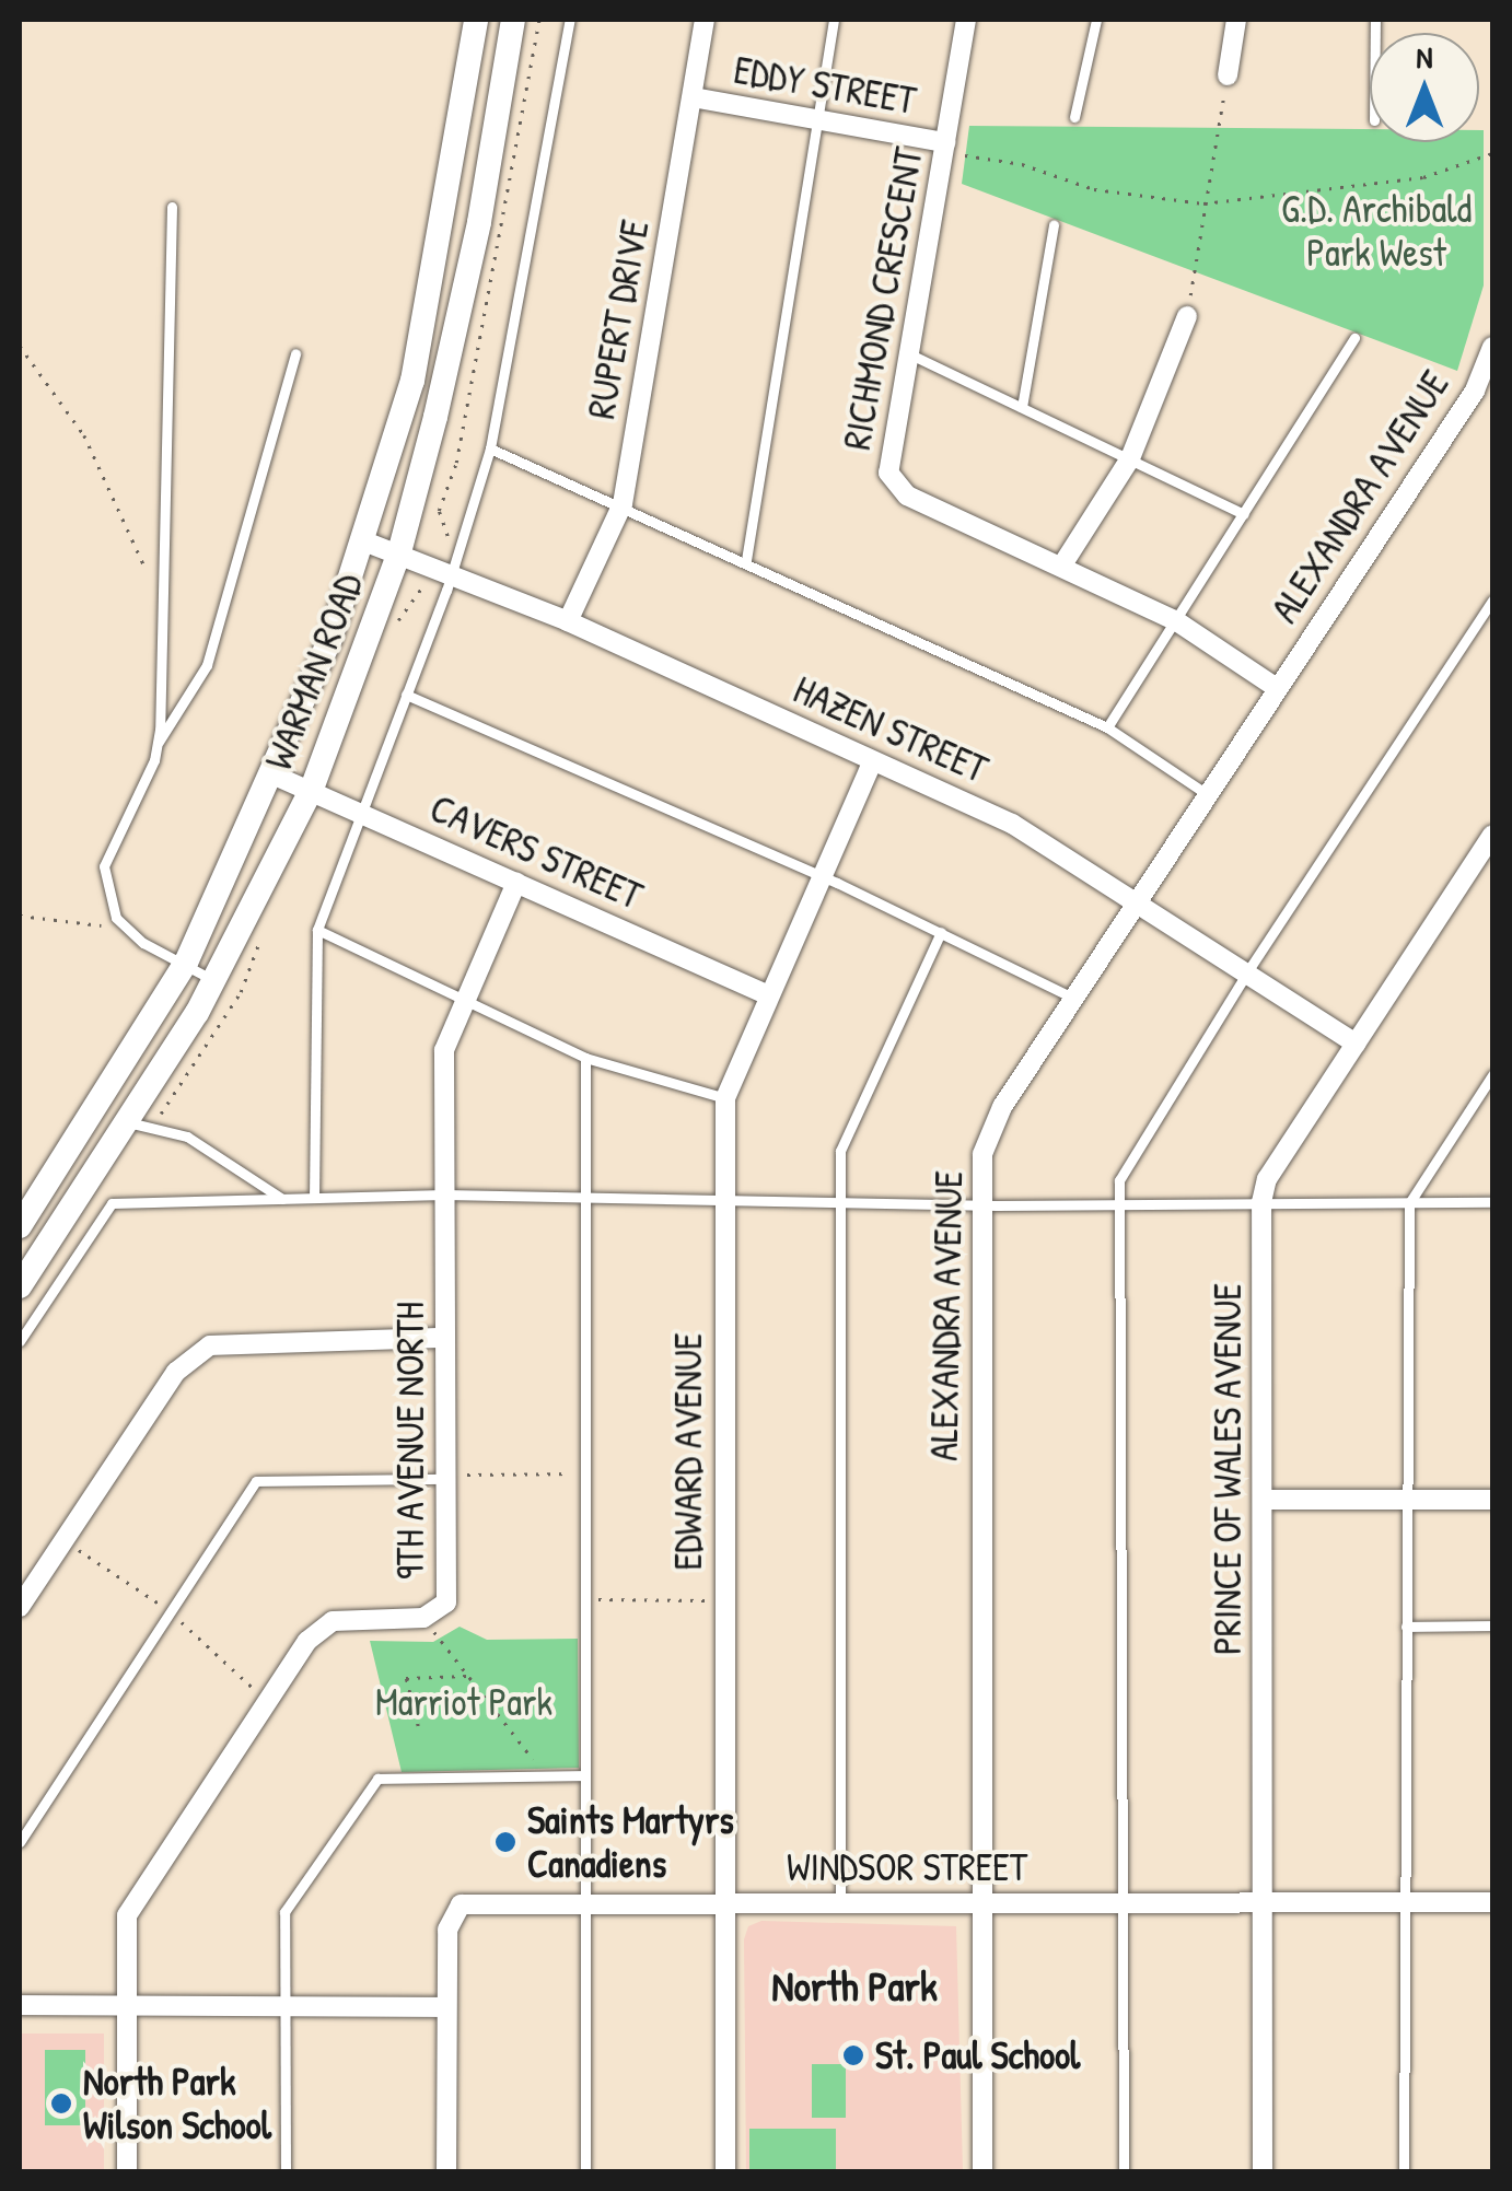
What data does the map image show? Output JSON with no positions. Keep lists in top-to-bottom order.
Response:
{
  "streets": {
    "main road": ["WARMAN ROAD"],
    "street": [
      "EDDY STREET",
      "RICHMOND CRESCENT",
      "RUPERT DRIVE",
      "ALEXANDRA AVENUE",
      "HAZEN STREET",
      "CAVERS STREET",
      "9TH AVENUE NORTH",
      "EDWARD AVENUE",
      "PRINCE OF WALES AVENUE",
      "WINDSOR STREET"
    ]
  },
  "crossings": [
    ["EDDY STREET", "RICHMOND CRESCENT"],
    ["EDDY STREET", "RUPERT DRIVE"],
    ["RICHMOND CRESCENT", "ALEXANDRA AVENUE"],
    ["RUPERT DRIVE", "HAZEN STREET"],
    ["ALEXANDRA AVENUE", "HAZEN STREET"],
    ["ALEXANDRA AVENUE", "WINDSOR STREET"],
    ["WARMAN ROAD", "HAZEN STREET"],
    ["WARMAN ROAD", "CAVERS STREET"],
    ["HAZEN STREET", "EDWARD AVENUE"],
    ["HAZEN STREET", "PRINCE OF WALES AVENUE"],
    ["CAVERS STREET", "9TH AVENUE NORTH"],
    ["CAVERS STREET", "EDWARD AVENUE"],
    ["EDWARD AVENUE", "WINDSOR STREET"],
    ["PRINCE OF WALES AVENUE", "WINDSOR STREET"]
  ],
  "districts": ["North Park"],
  "parks": ["G.D. Archibald Park West", "Marriot Park"],
  "places": ["Saints Martyrs Canadiens", "St. Paul School", "North Park Wilson School"],
  "north": "top"
}
